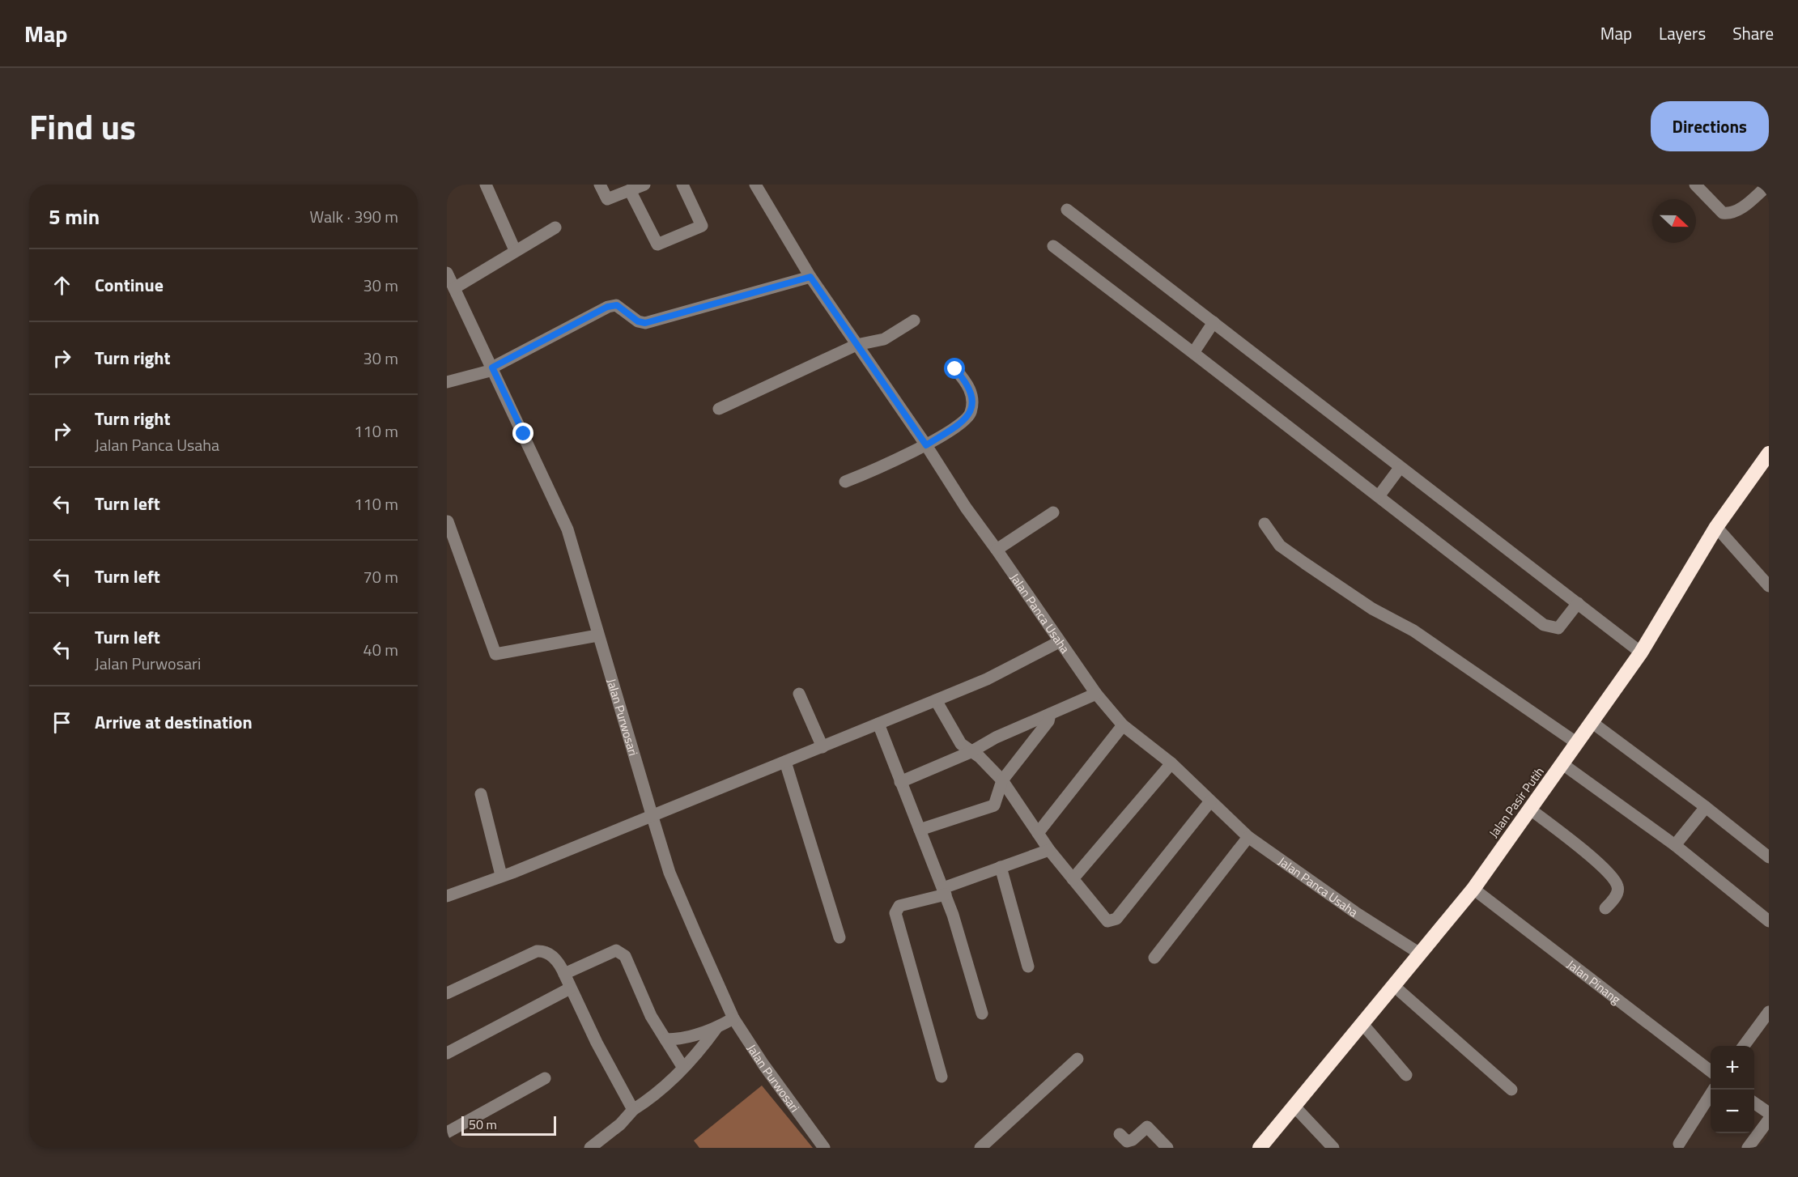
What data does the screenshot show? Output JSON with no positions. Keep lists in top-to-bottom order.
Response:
{
  "streets": {
    "highway": ["Jalan Pasir Putih"],
    "street": ["Jalan Panca Usaha", "Jalan Purwosari", "Jalan Pinang"]
  },
  "crossings": [
    ["Jalan Panca Usaha", "Jalan Pasir Putih"],
    ["Jalan Pasir Putih", "Jalan Pinang"]
  ],
  "scale_bar": "50 m",
  "north": "right",
  "page": {
    "header": "Map",
    "nav": ["Map", "Layers", "Share"],
    "title": "Find us",
    "buttons": "Directions",
    "heading": ["5 min", "Walk · 390 m"],
    "list": [
      ["Continue", "30 m"],
      ["Turn right", "30 m"],
      ["Turn right", "Jalan Panca Usaha", "110 m"],
      ["Turn left", "110 m"],
      ["Turn left", "70 m"],
      ["Turn left", "Jalan Purwosari", "40 m"],
      "Arrive at destination"
    ],
    "map_buttons": ["+", "−"],
    "scale": "50 m"
  }
}
